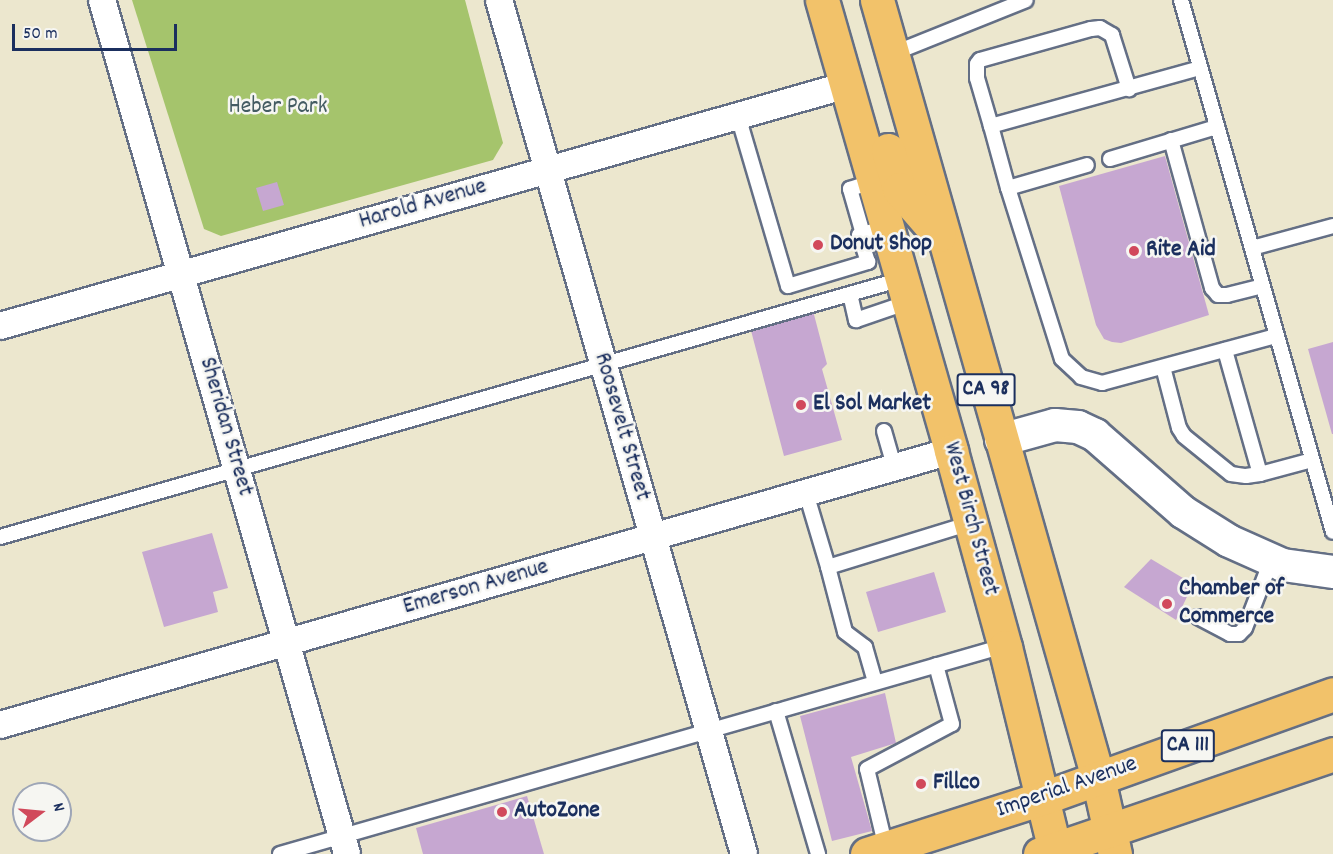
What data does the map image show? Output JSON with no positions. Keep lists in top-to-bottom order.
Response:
{
  "streets": {
    "main road": [
      "CA 98",
      "West Birch Street",
      "CA 111",
      "Imperial Avenue"
    ],
    "street": [
      "Harold Avenue",
      "Sheridan Street",
      "Roosevelt Street",
      "Emerson Avenue"
    ]
  },
  "crossings": [
    ["Harold Avenue", "Sheridan Street"],
    ["Harold Avenue", "Roosevelt Street"],
    ["Harold Avenue", "West Birch Street"],
    ["CA 98", "West Birch Street"],
    ["CA 98", "CA 111"],
    ["CA 98", "Imperial Avenue"],
    ["Sheridan Street", "Emerson Avenue"],
    ["Roosevelt Street", "Emerson Avenue"],
    ["West Birch Street", "Emerson Avenue"],
    ["West Birch Street", "Imperial Avenue"]
  ],
  "parks": ["Heber Park"],
  "places": [
    "Donut Shop",
    "Rite Aid",
    "El Sol Market",
    "Chamber of Commerce",
    "Fillco",
    "AutoZone"
  ],
  "scale_bar": "50 m",
  "north": "right"
}
